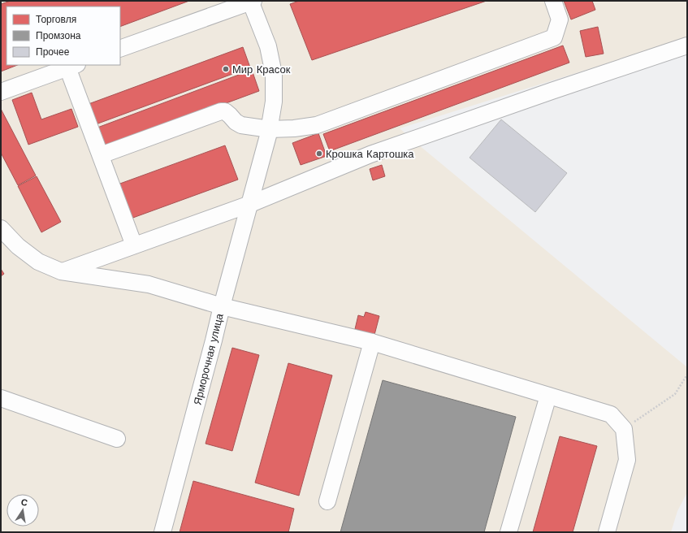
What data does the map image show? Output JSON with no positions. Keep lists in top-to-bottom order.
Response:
{
  "streets": {
    "lane": ["Ярморочная улица"]
  },
  "places": ["Мир Красок", "Крошка Картошка"],
  "legend": ["Торговля", "Промзона", "Прочее"],
  "north": "top"
}
